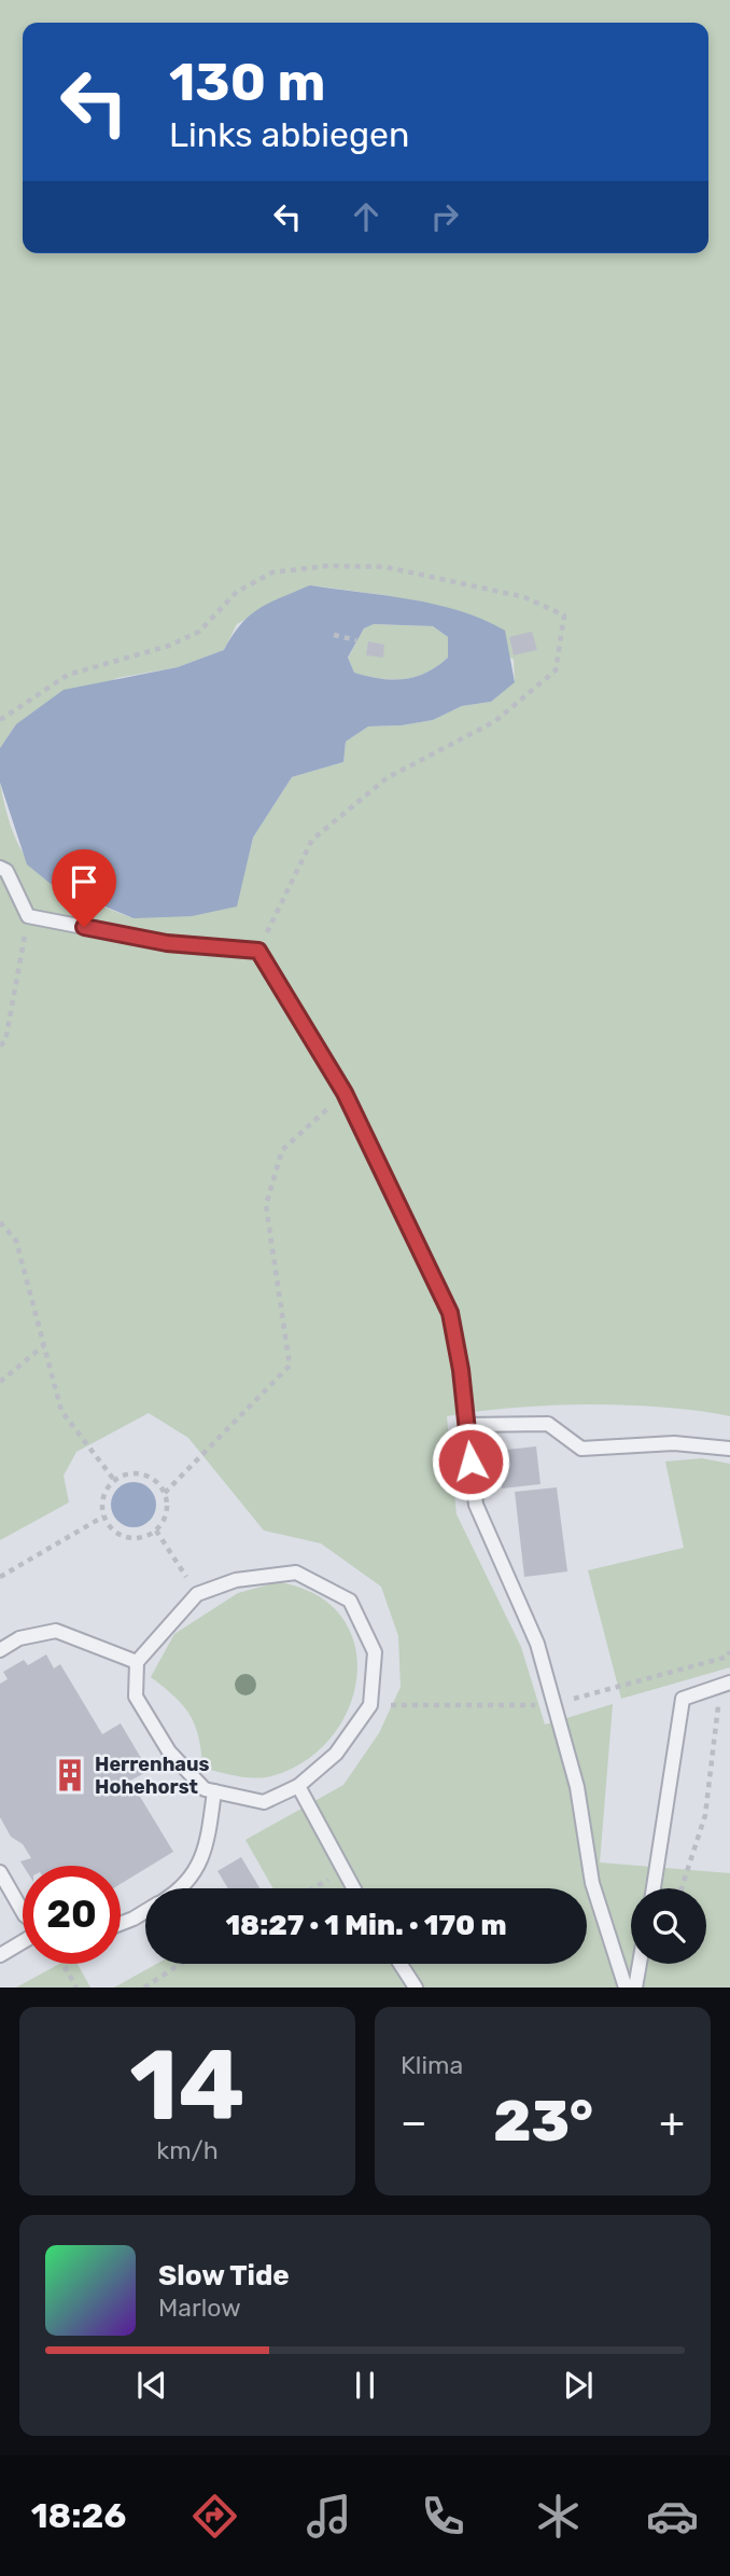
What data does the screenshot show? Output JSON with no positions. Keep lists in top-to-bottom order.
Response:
{
  "places": {
    "building": ["Herrenhaus Hohehorst"]
  },
  "page": {
    "turn": ["130 m", "Links abbiegen"],
    "limit": "20",
    "trip": "18:27 · 1 Min. · 170 m",
    "tile": [
      ["14", "km/h"],
      "Klima"
    ],
    "heat": ["−", "23°", "+"],
    "song": ["Slow Tide", "Marlow"],
    "tabs": "18:26"
  }
}
